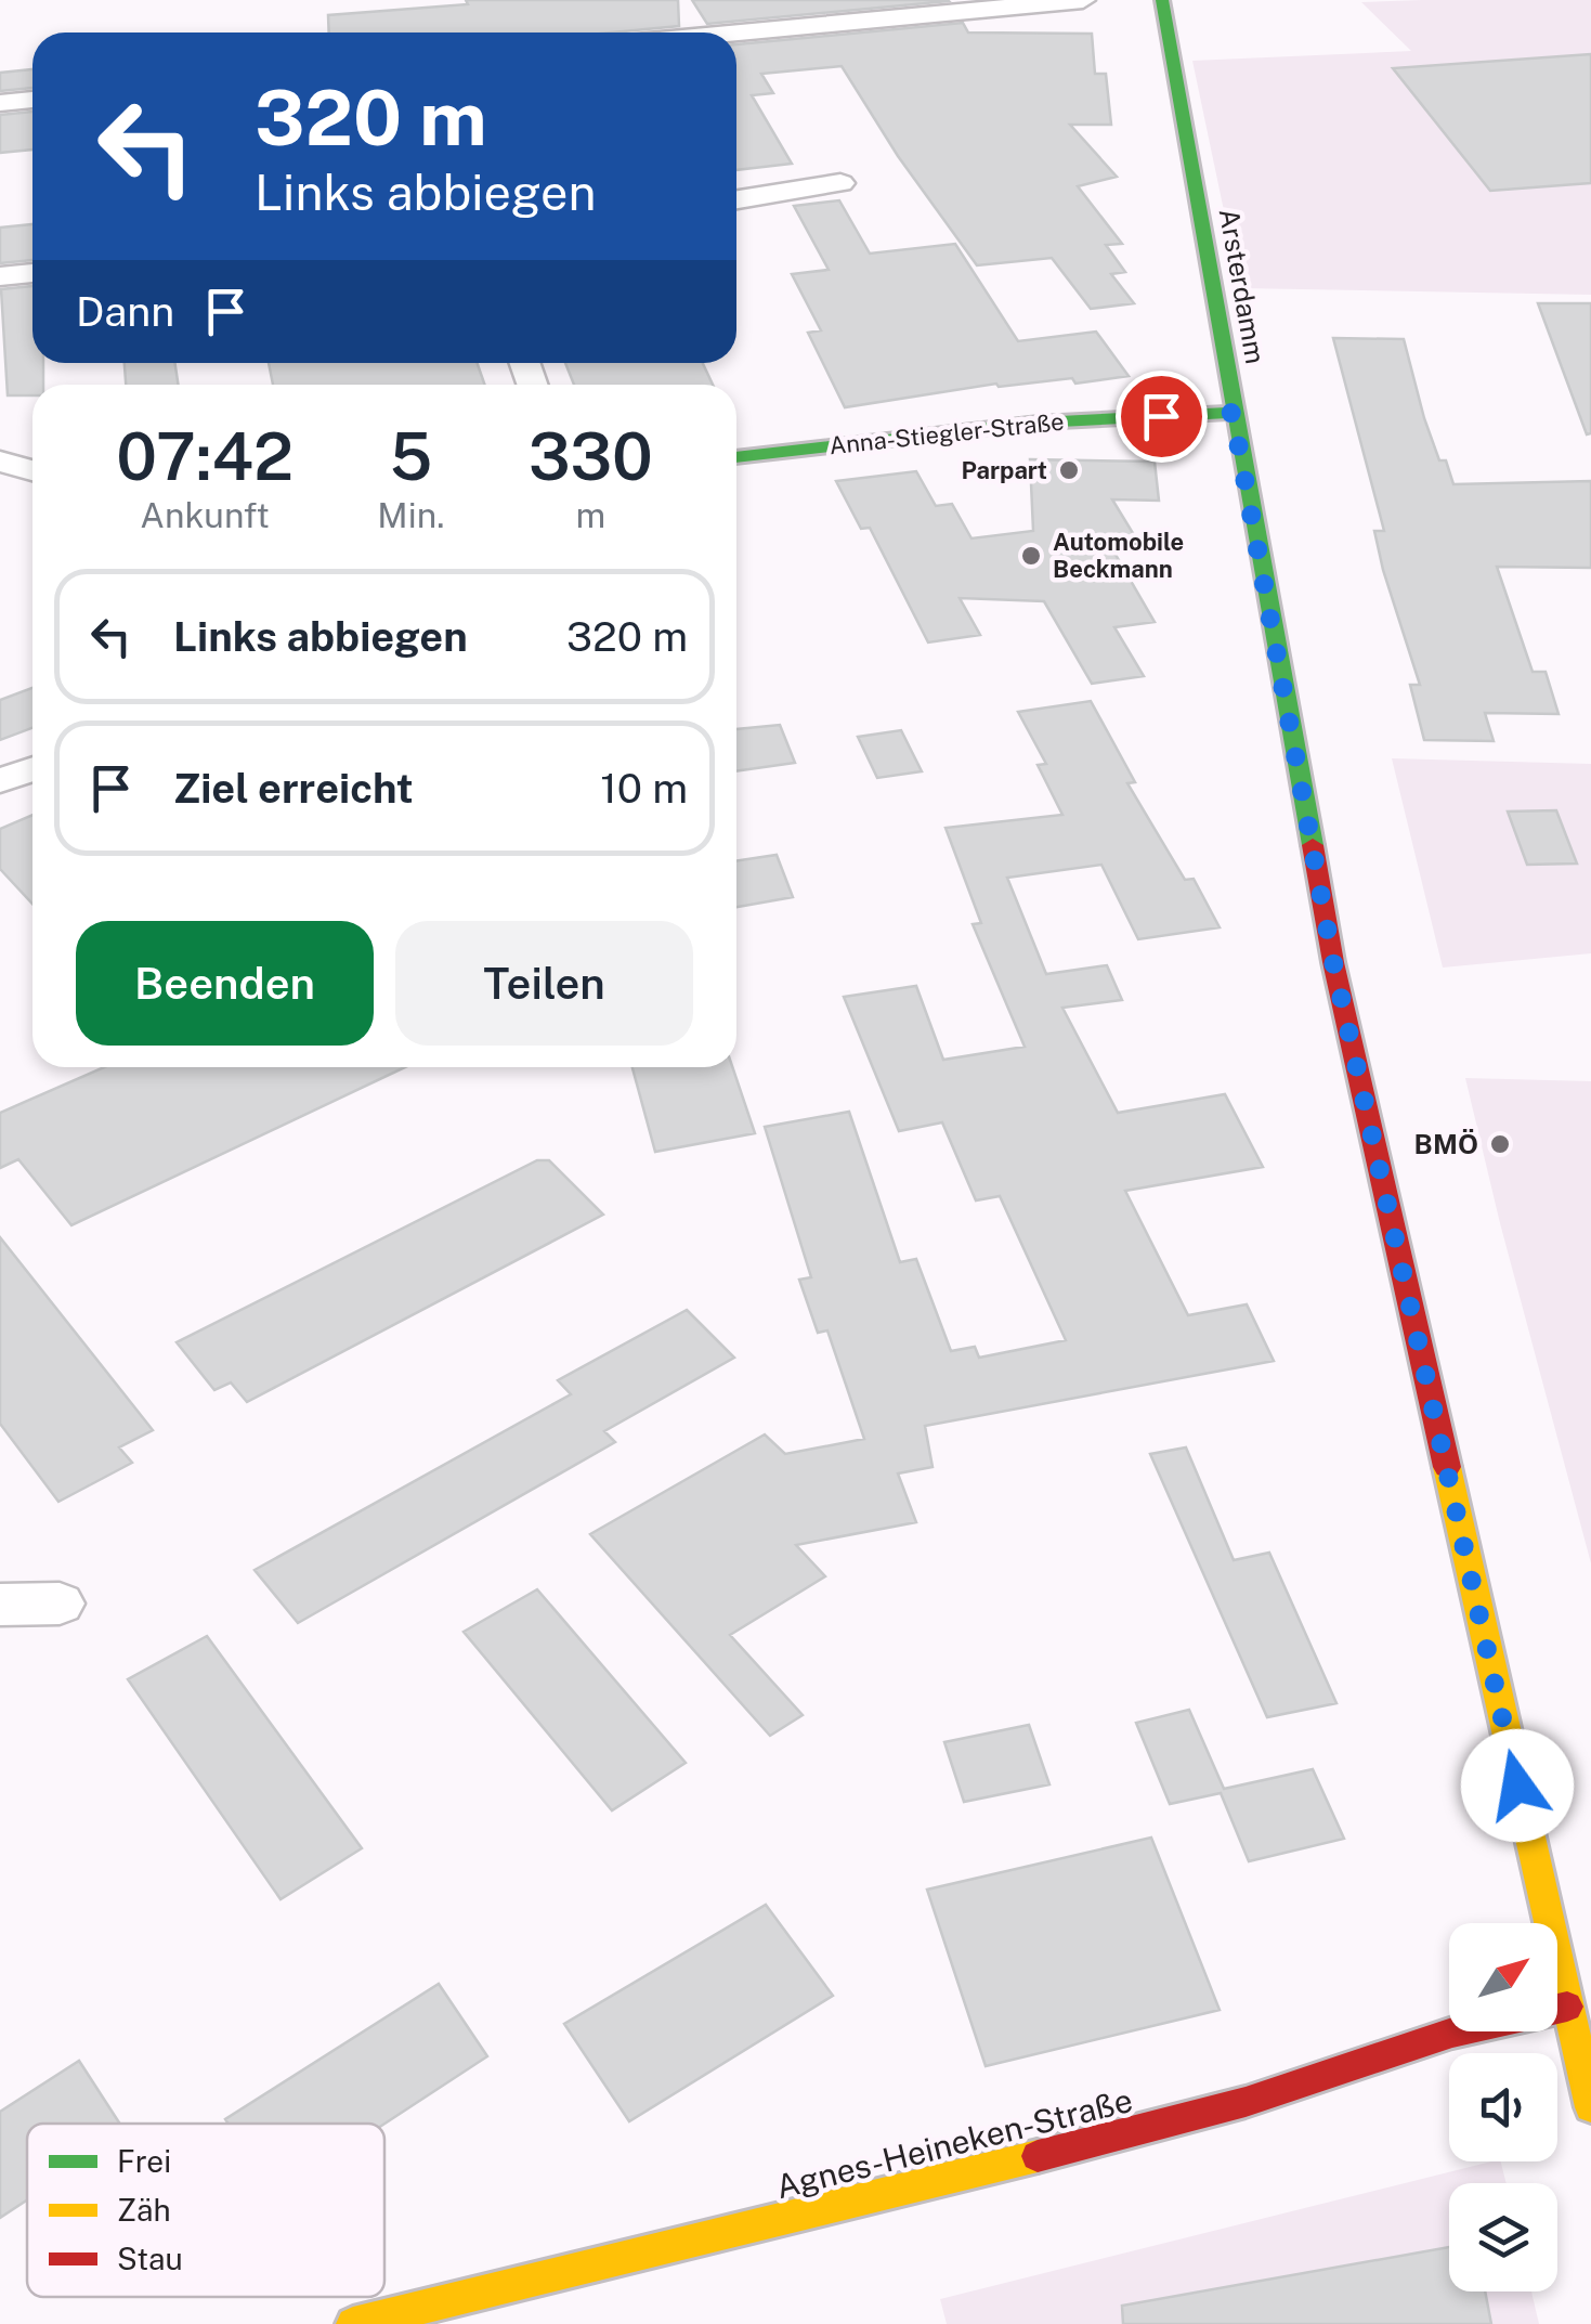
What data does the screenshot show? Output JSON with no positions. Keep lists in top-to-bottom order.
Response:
{
  "streets": {
    "street": ["Arsterdamm", "Anna-Stiegler-Straße", "Agnes-Heineken-Straße"]
  },
  "crossings": [
    ["Arsterdamm", "Anna-Stiegler-Straße"],
    ["Arsterdamm", "Agnes-Heineken-Straße"]
  ],
  "places": ["Parpart", "Automobile Beckmann", "BMÖ"],
  "legend": ["Frei", "Zäh", "Stau"],
  "north": "top right",
  "page": {
    "turn": ["320 m", "Links abbiegen"],
    "then": "Dann",
    "eta": [
      "07:42",
      "Ankunft",
      "5",
      "Min.",
      "330",
      "m"
    ],
    "list": [
      {
        "name": "Links abbiegen",
        "value": "320 m"
      },
      {
        "name": "Ziel erreicht",
        "value": "10 m"
      }
    ],
    "buttons": ["Beenden", "Teilen"]
  }
}
